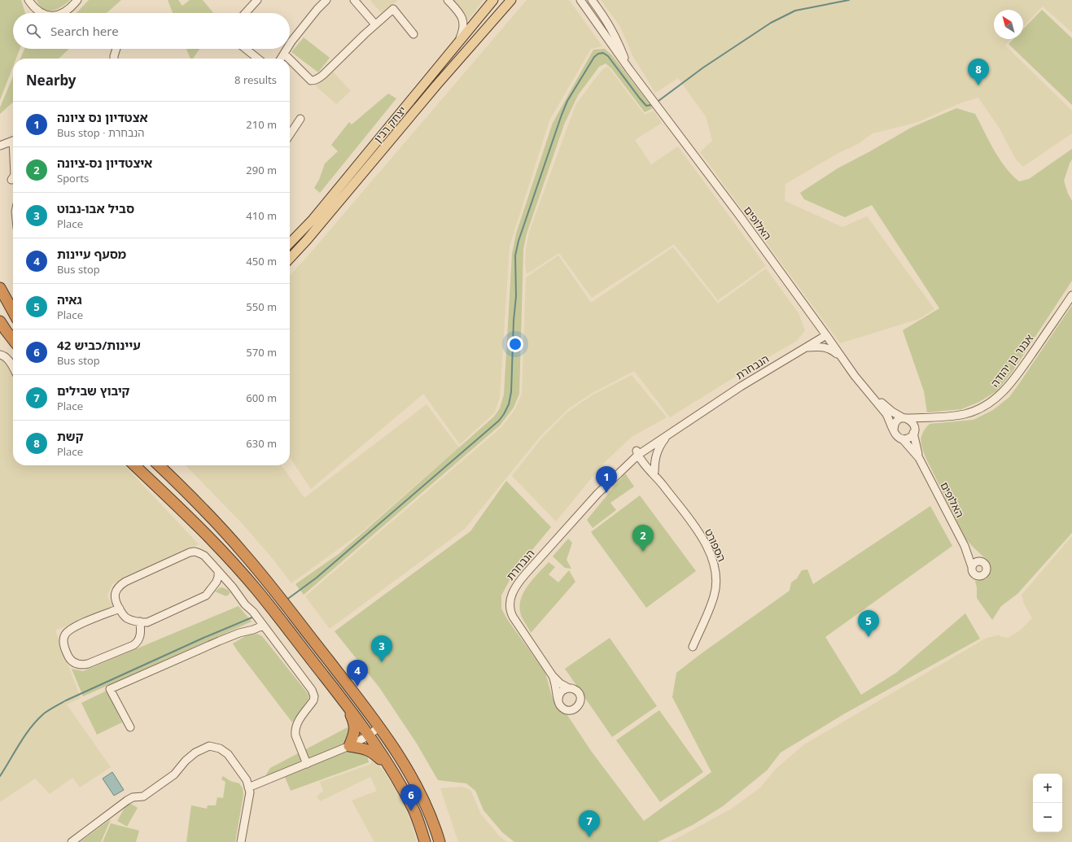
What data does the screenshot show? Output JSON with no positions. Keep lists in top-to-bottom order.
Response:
{
  "streets": {
    "main road": ["יצחק רבין"],
    "street": [
      "האלופים",
      "אבנר בן יהודה",
      "הנבחרת",
      "הספורט"
    ]
  },
  "crossings": [
    ["האלופים", "אבנר בן יהודה"],
    ["האלופים", "הנבחרת"],
    ["הנבחרת", "הספורט"]
  ],
  "north": "top left",
  "page": {
    "search": "Search here",
    "pins": [
      "8",
      "1",
      "2",
      "5",
      "3",
      "4",
      "6",
      "7"
    ],
    "heading": ["Nearby", "8 results"],
    "list": [
      {
        "mark": "1",
        "name": "אצטדיון נס ציונה",
        "note": "Bus stop · הנבחרת",
        "value": "210 m"
      },
      {
        "mark": "2",
        "name": "איצטדיון נס-ציונה",
        "note": "Sports",
        "value": "290 m"
      },
      {
        "mark": "3",
        "name": "סביל אבו-נבוט",
        "note": "Place",
        "value": "410 m"
      },
      {
        "mark": "4",
        "name": "מסעף עיינות",
        "note": "Bus stop",
        "value": "450 m"
      },
      {
        "mark": "5",
        "name": "גאיה",
        "note": "Place",
        "value": "550 m"
      },
      {
        "mark": "6",
        "name": "עיינות/כביש 42",
        "note": "Bus stop",
        "value": "570 m"
      },
      {
        "mark": "7",
        "name": "קיבוץ שבילים",
        "note": "Place",
        "value": "600 m"
      },
      {
        "mark": "8",
        "name": "קשת",
        "note": "Place",
        "value": "630 m"
      }
    ],
    "map_buttons": ["+", "−"]
  }
}
